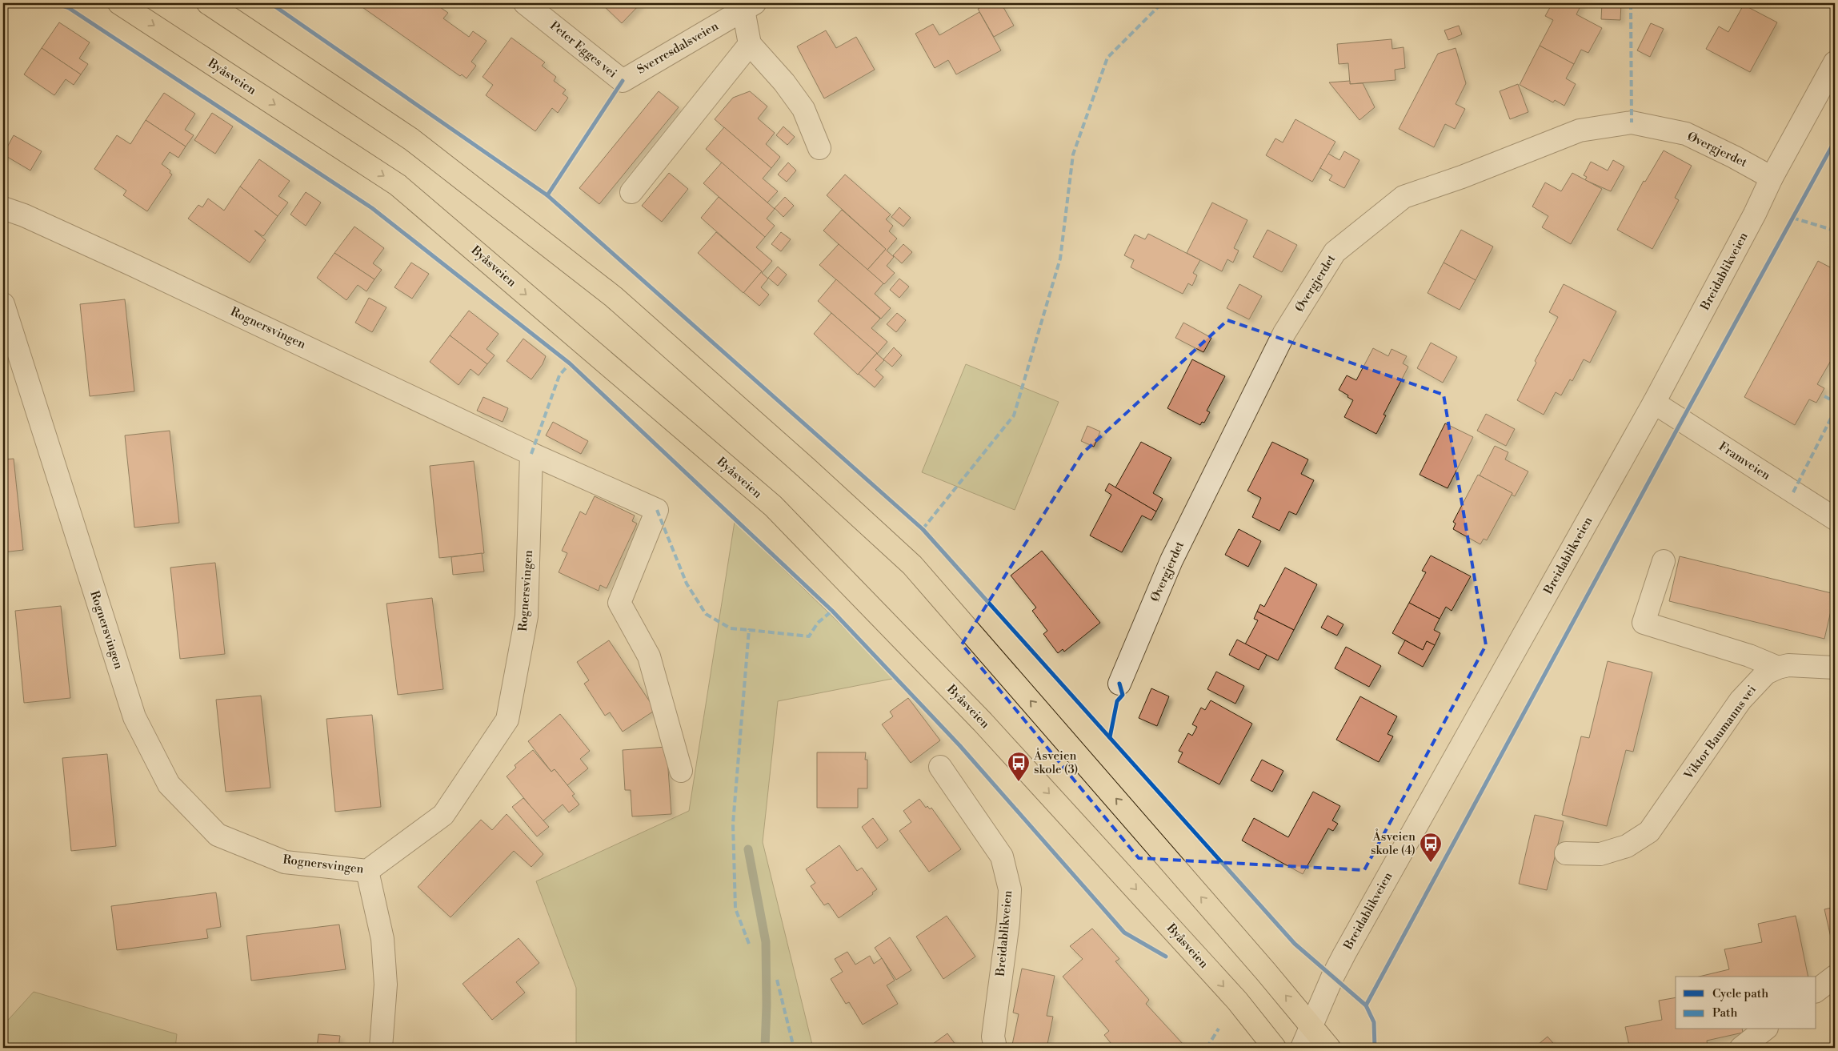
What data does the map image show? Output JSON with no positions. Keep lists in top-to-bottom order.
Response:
{
  "streets": {
    "main road": ["Byåsveien"],
    "street": [
      "Sverresdalsveien",
      "Peter Egges vei",
      "Øvergjerdet",
      "Breidablikveien",
      "Rognersvingen",
      "Framveien",
      "Viktor Baumanns vei"
    ]
  },
  "crossings": [
    ["Sverresdalsveien", "Peter Egges vei"],
    ["Øvergjerdet", "Breidablikveien"],
    ["Breidablikveien", "Framveien"]
  ],
  "places": {
    "bus stop": ["Åsveien skole (3)", "Åsveien skole (4)"]
  },
  "legend": ["Cycle path", "Path"]
}
